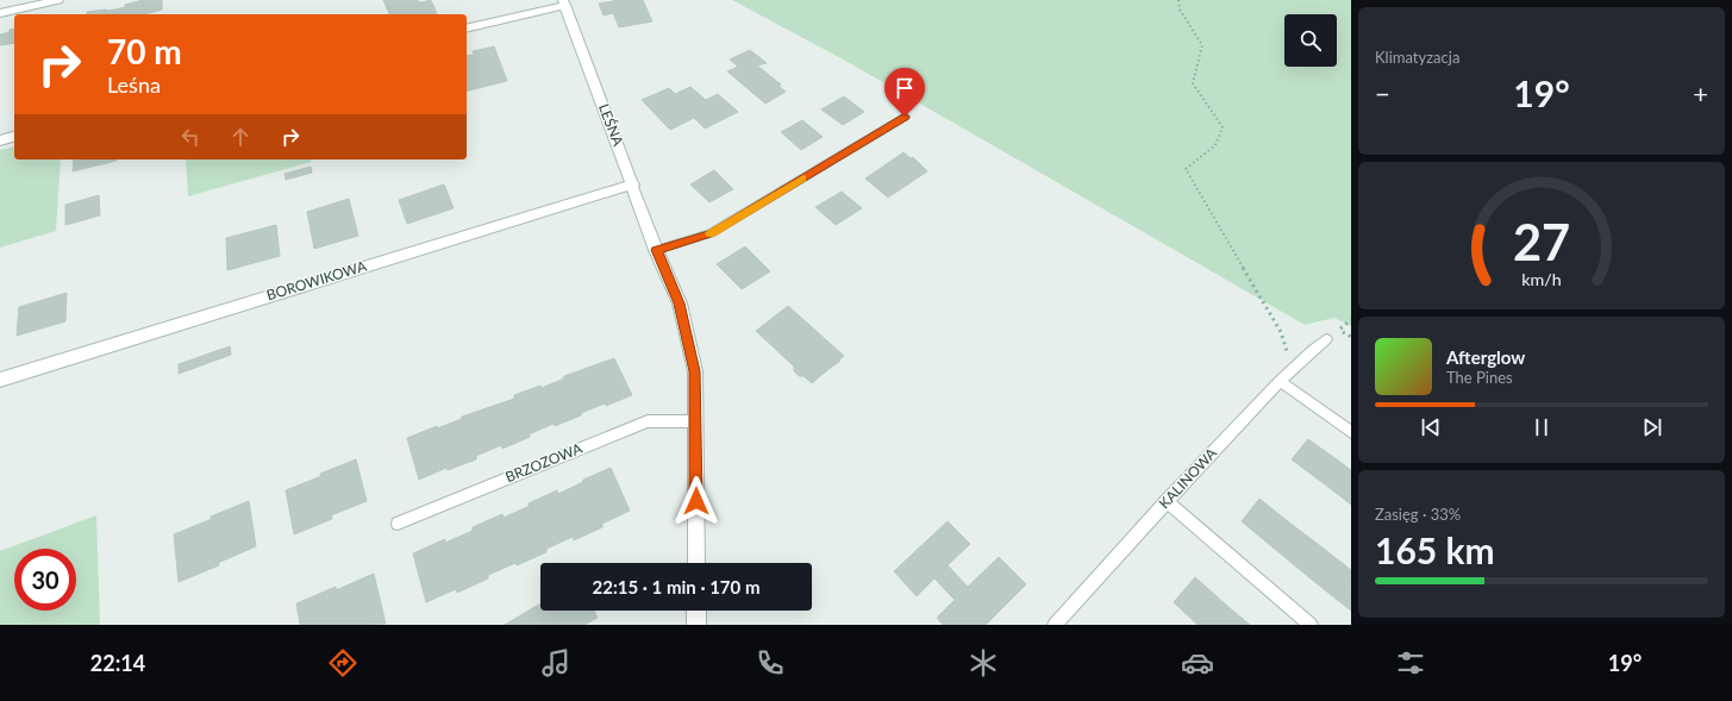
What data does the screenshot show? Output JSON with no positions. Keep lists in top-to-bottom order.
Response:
{
  "streets": {
    "street": ["LEŚNA", "BOROWIKOWA"],
    "lane": ["BRZOZOWA", "KALINOWA"]
  },
  "crossings": [
    ["LEŚNA", "BOROWIKOWA"],
    ["LEŚNA", "BRZOZOWA"]
  ],
  "page": {
    "tile": [
      "Klimatyzacja",
      ["Zasięg · 33%", "165 km"]
    ],
    "turn": ["70 m", "Leśna"],
    "heat": ["−", "19°", "+"],
    "song": ["Afterglow", "The Pines"],
    "limit": "30",
    "trip": "22:15 · 1 min · 170 m",
    "tabs": ["22:14", "19°"],
    "gauge": ["27", "km/h"]
  }
}
